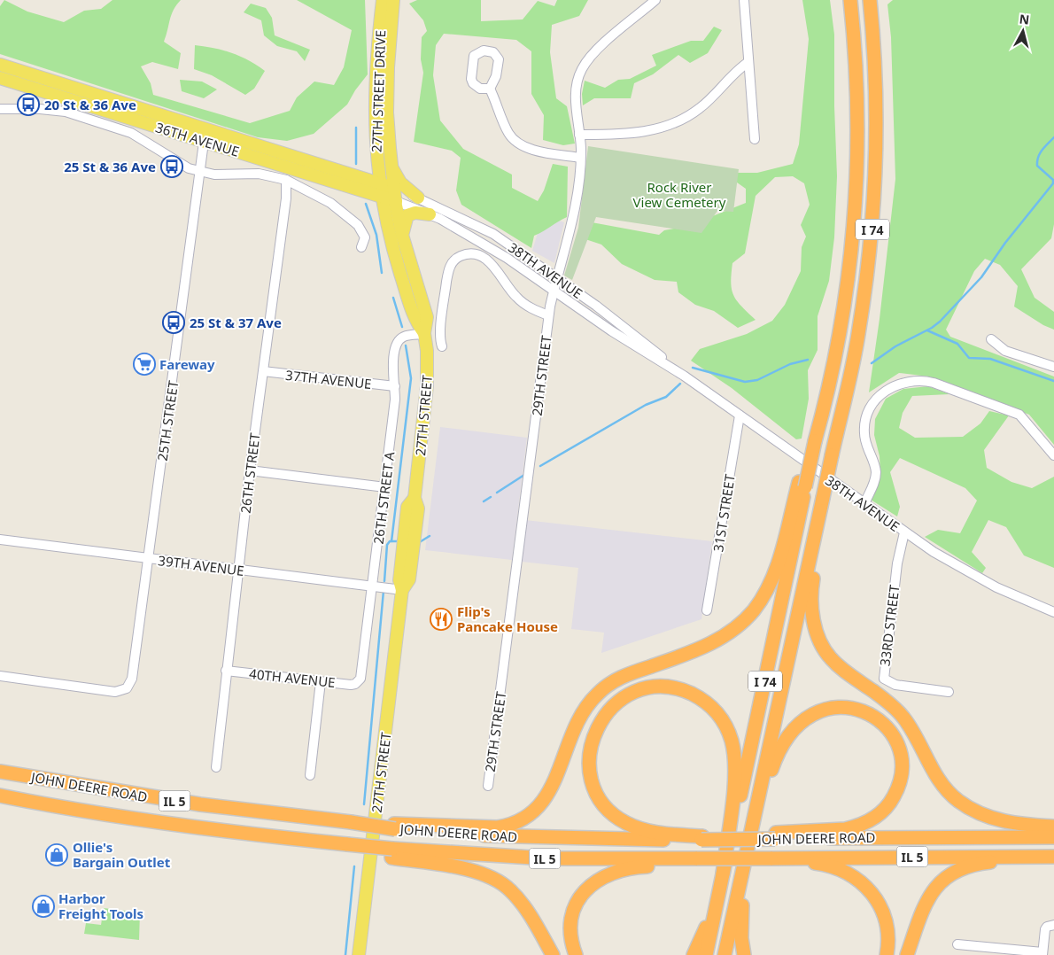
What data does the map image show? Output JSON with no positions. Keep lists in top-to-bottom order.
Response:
{
  "streets": {
    "highway": ["I 74", "JOHN DEERE ROAD", "IL 5"],
    "main road": ["27TH STREET DRIVE", "36TH AVENUE", "27TH STREET"],
    "street": [
      "38TH AVENUE",
      "29TH STREET",
      "37TH AVENUE",
      "25TH STREET",
      "26TH STREET",
      "26TH STREET A",
      "31ST STREET",
      "39TH AVENUE",
      "33RD STREET",
      "40TH AVENUE"
    ]
  },
  "crossings": [
    ["27TH STREET DRIVE", "36TH AVENUE"],
    ["27TH STREET DRIVE", "38TH AVENUE"],
    ["27TH STREET DRIVE", "27TH STREET"],
    ["36TH AVENUE", "38TH AVENUE"],
    ["36TH AVENUE", "27TH STREET"],
    ["36TH AVENUE", "25TH STREET"],
    ["36TH AVENUE", "26TH STREET"],
    ["I 74", "JOHN DEERE ROAD"],
    ["38TH AVENUE", "29TH STREET"],
    ["38TH AVENUE", "27TH STREET"],
    ["38TH AVENUE", "31ST STREET"],
    ["38TH AVENUE", "33RD STREET"],
    ["37TH AVENUE", "26TH STREET"],
    ["37TH AVENUE", "26TH STREET A"],
    ["27TH STREET", "26TH STREET A"],
    ["27TH STREET", "39TH AVENUE"],
    ["25TH STREET", "39TH AVENUE"],
    ["26TH STREET", "39TH AVENUE"],
    ["26TH STREET", "40TH AVENUE"],
    ["26TH STREET A", "39TH AVENUE"],
    ["26TH STREET A", "40TH AVENUE"]
  ],
  "parks": ["Rock River View Cemetery"],
  "places": {
    "bus stop": ["20 St & 36 Ave", "25 St & 36 Ave", "25 St & 37 Ave"],
    "supermarket": ["Fareway"],
    "restaurant": ["Flip's Pancake House"],
    "shop": ["Ollie's Bargain Outlet", "Harbor Freight Tools"]
  },
  "north": "top"
}
